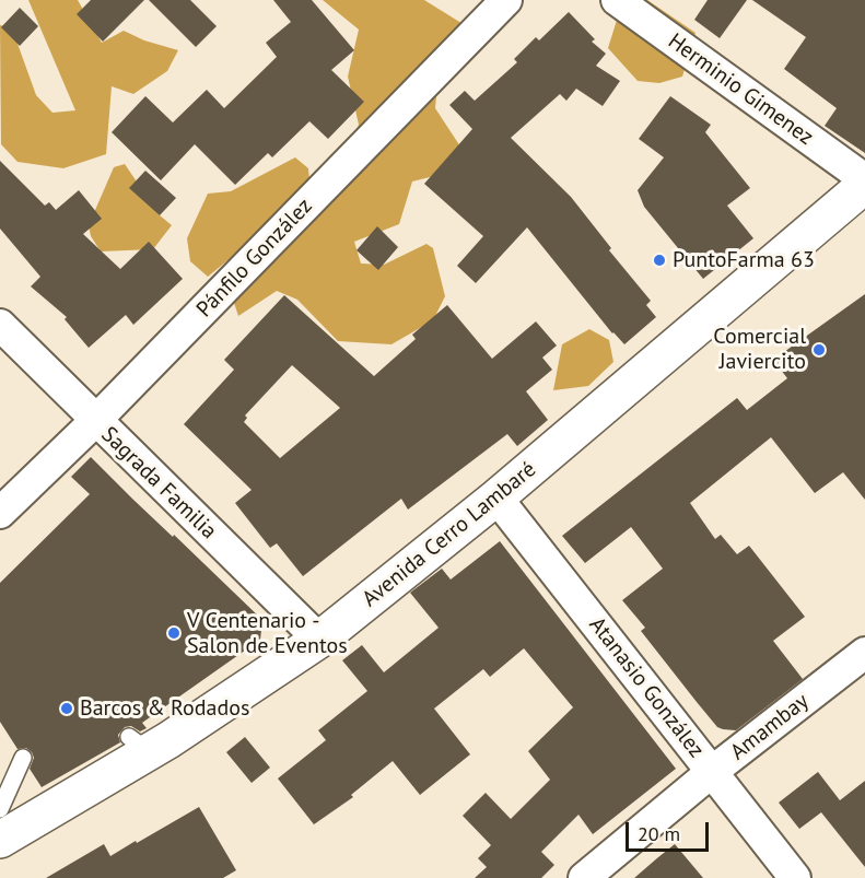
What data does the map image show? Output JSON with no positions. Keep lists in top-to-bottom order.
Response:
{
  "streets": {
    "main road": ["Avenida Cerro Lambaré"],
    "street": [
      "Herminio Gimenez",
      "Pánfilo González",
      "Sagrada Familia",
      "Atanasio González",
      "Amambay"
    ]
  },
  "crossings": [
    ["Pánfilo González", "Sagrada Familia"],
    ["Sagrada Familia", "Avenida Cerro Lambaré"],
    ["Avenida Cerro Lambaré", "Atanasio González"],
    ["Atanasio González", "Amambay"]
  ],
  "places": [
    "PuntoFarma 63",
    "Comercial Javiercito",
    "V Centenario - Salon de Eventos",
    "Barcos & Rodados"
  ],
  "scale_bar": "20 m"
}
